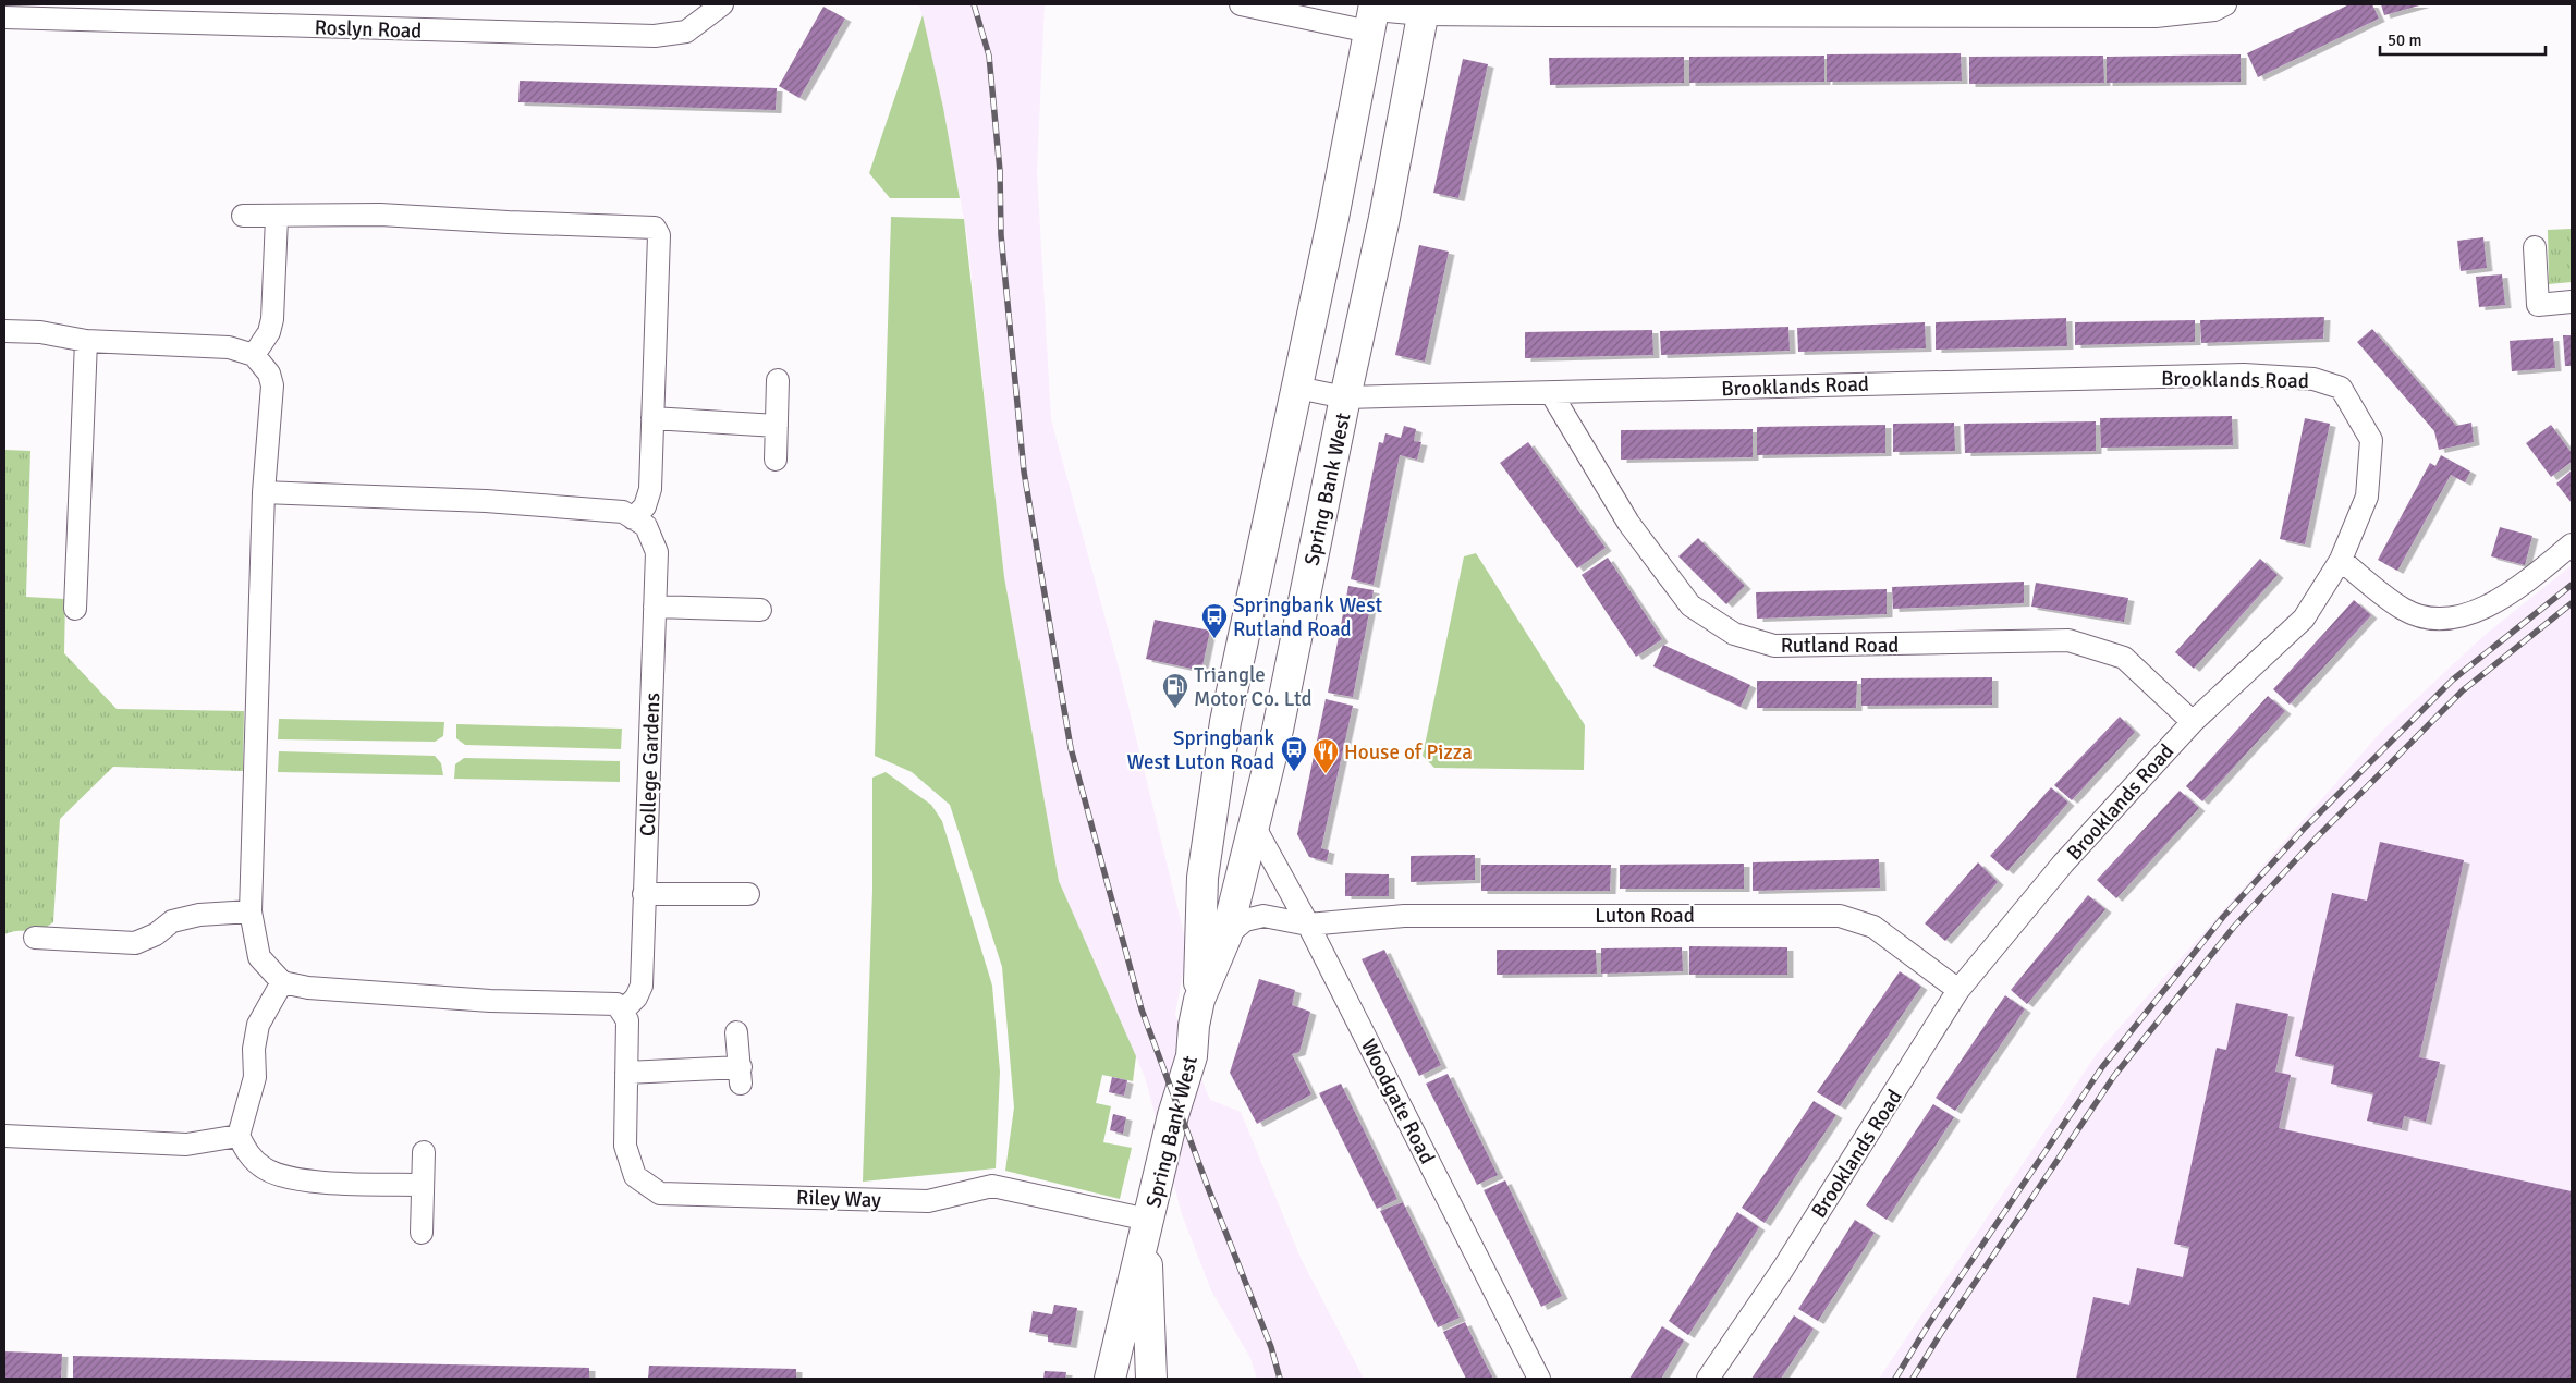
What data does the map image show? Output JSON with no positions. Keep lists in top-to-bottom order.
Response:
{
  "streets": {
    "street": [
      "Roslyn Road",
      "Brooklands Road",
      "Spring Bank West",
      "Rutland Road",
      "College Gardens",
      "Luton Road",
      "Woodgate Road",
      "Riley Way"
    ]
  },
  "crossings": [
    ["Brooklands Road", "Spring Bank West"],
    ["Brooklands Road", "Rutland Road"],
    ["Brooklands Road", "Luton Road"],
    ["Spring Bank West", "Luton Road"],
    ["Spring Bank West", "Woodgate Road"],
    ["Spring Bank West", "Riley Way"],
    ["College Gardens", "Riley Way"],
    ["Luton Road", "Woodgate Road"]
  ],
  "places": {
    "bus stop": ["Springbank West Rutland Road", "Springbank West Luton Road"],
    "fuel station": ["Triangle Motor Co. Ltd"],
    "restaurant": ["House of Pizza"]
  },
  "scale_bar": "50 m"
}
